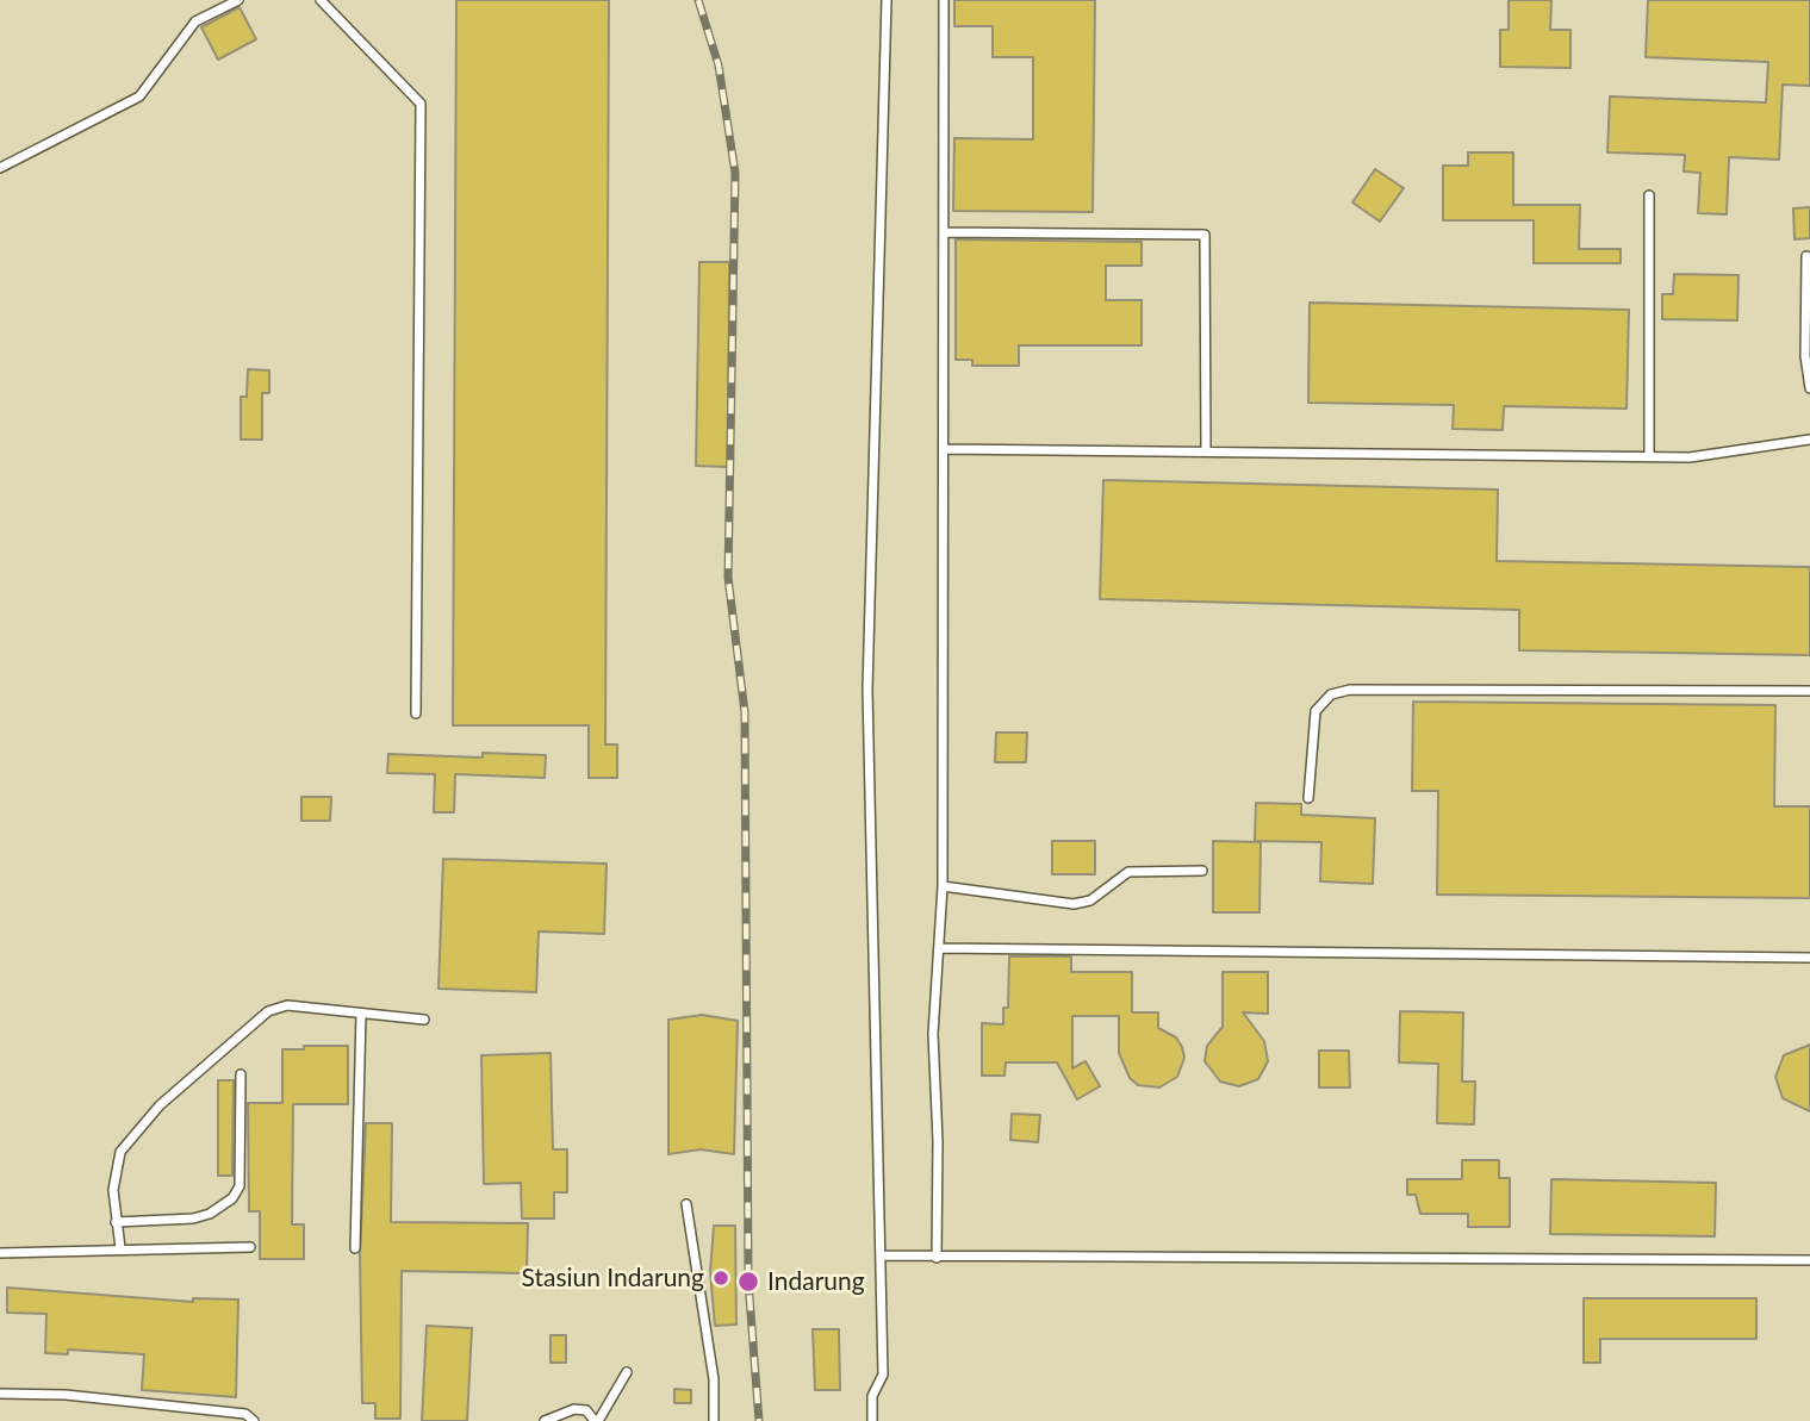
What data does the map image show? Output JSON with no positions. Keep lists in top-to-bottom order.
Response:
{
  "places": ["Stasiun Indarung", "Indarung"]
}
